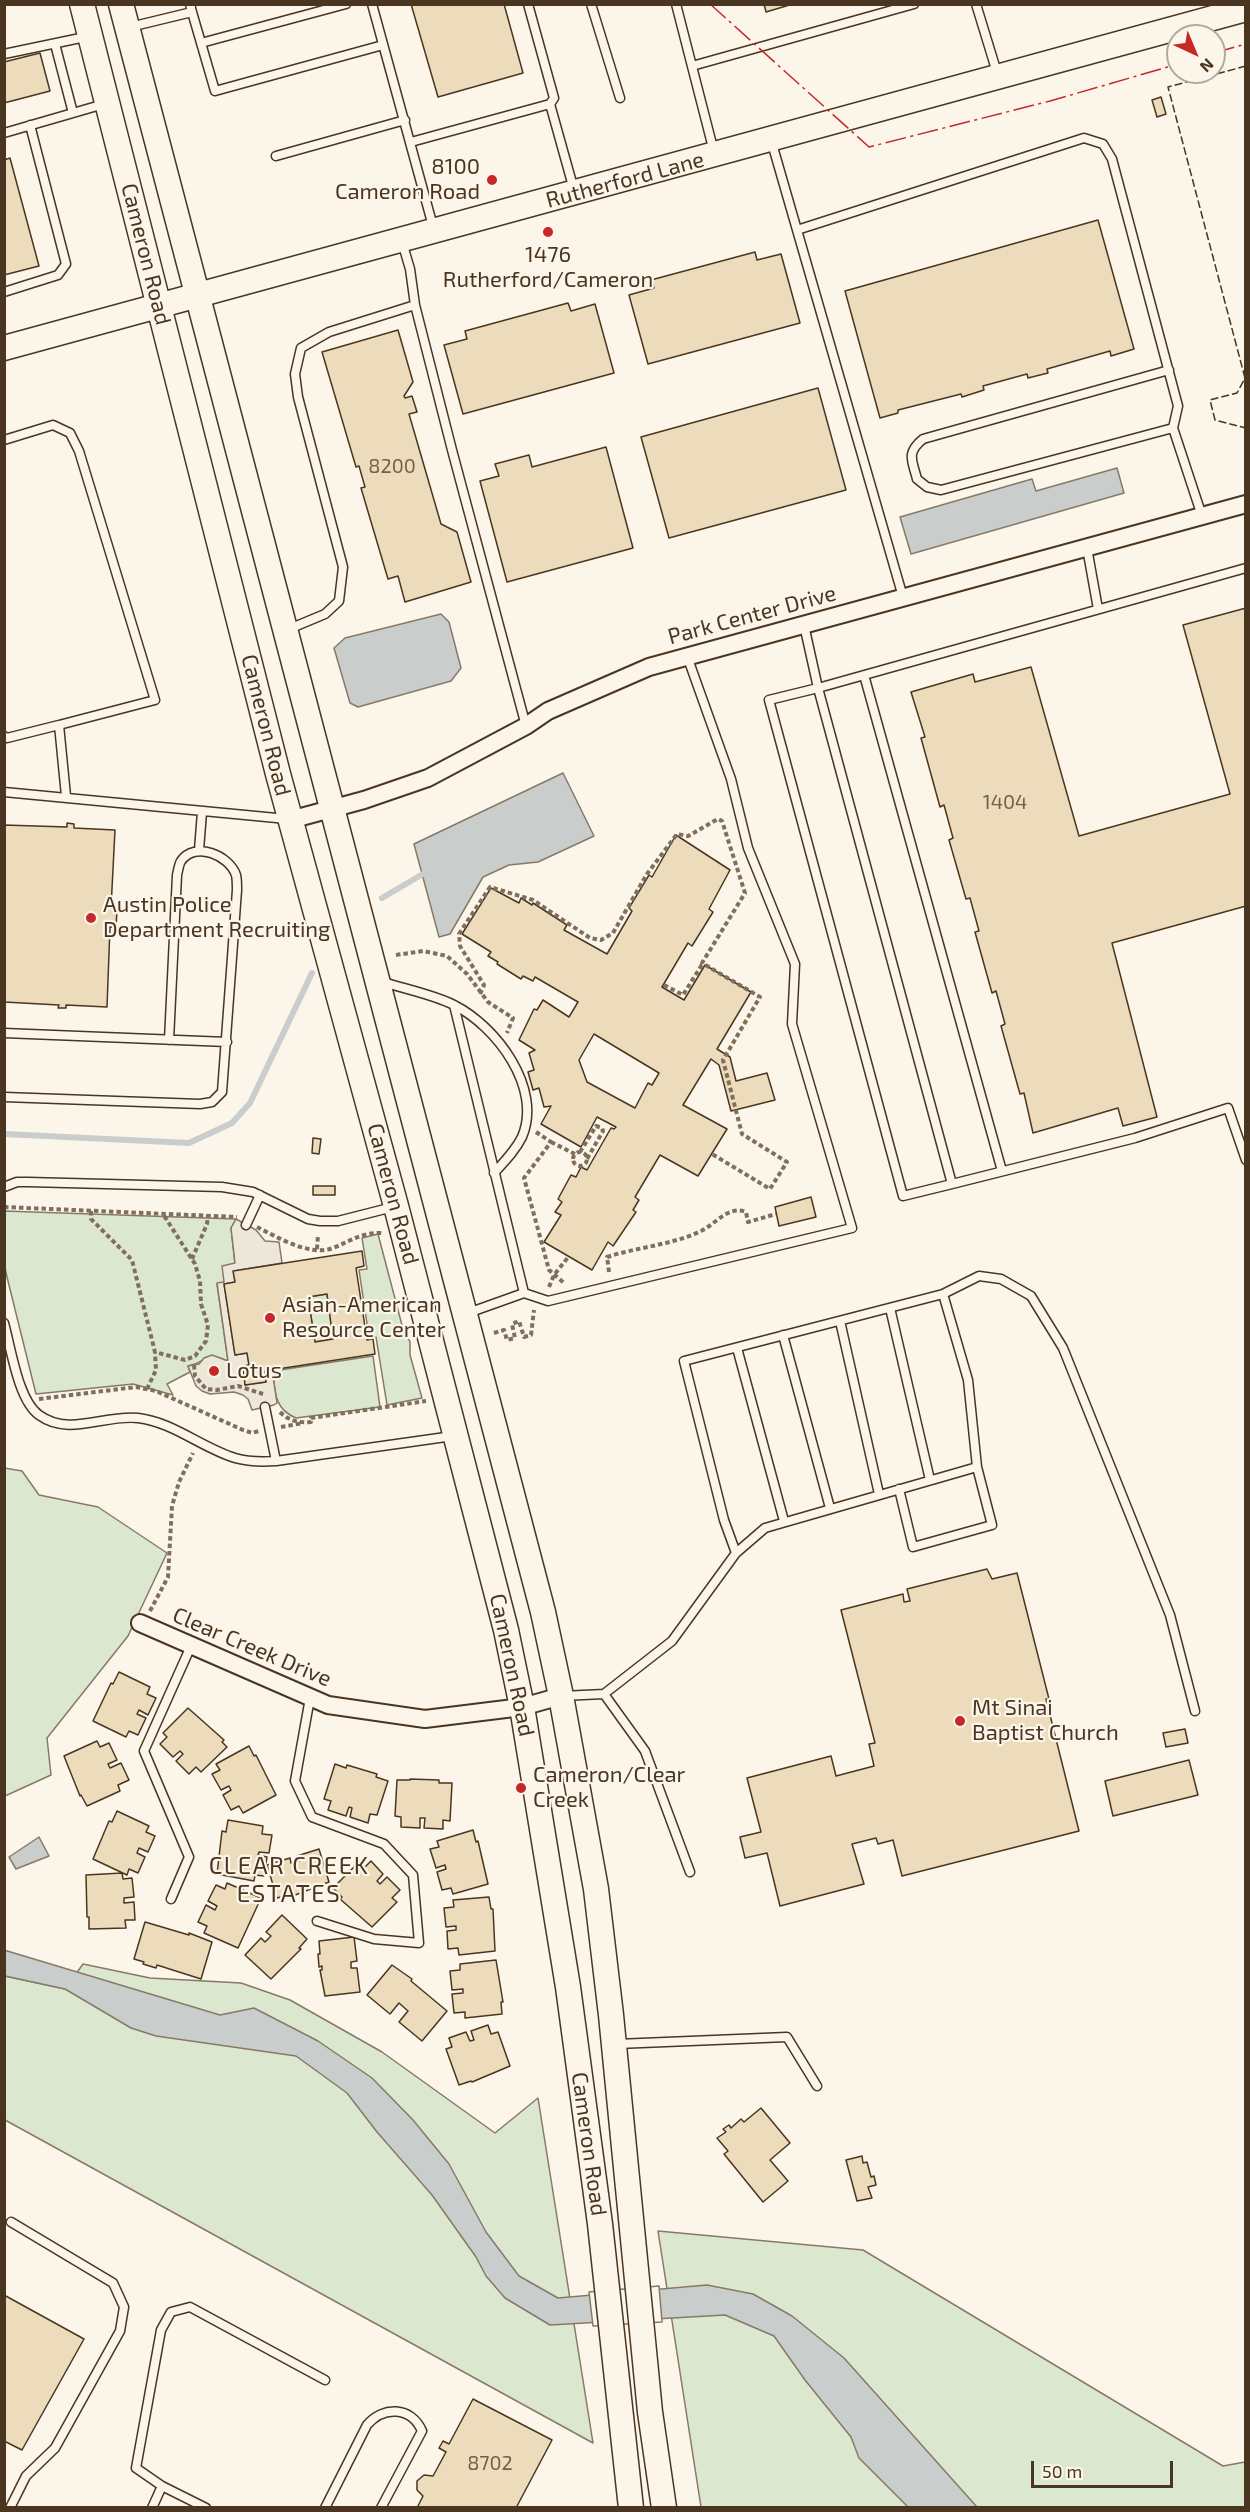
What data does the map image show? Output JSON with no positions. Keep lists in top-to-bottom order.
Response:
{
  "streets": {
    "main road": ["Rutherford Lane", "Cameron Road"],
    "street": ["Park Center Drive", "Clear Creek Drive"]
  },
  "crossings": [
    ["Rutherford Lane", "Cameron Road"],
    ["Cameron Road", "Park Center Drive"],
    ["Cameron Road", "Clear Creek Drive"]
  ],
  "districts": ["CLEAR CREEK ESTATES"],
  "places": [
    "8100 Cameron Road",
    "1476 Rutherford/Cameron",
    "Austin Police Department Recruiting",
    "Asian-American Resource Center",
    "Lotus",
    "Mt Sinai Baptist Church",
    "Cameron/Clear Creek"
  ],
  "house_numbers": ["8200", "1404", "8702"],
  "scale_bar": "50 m",
  "north": "bottom right"
}
